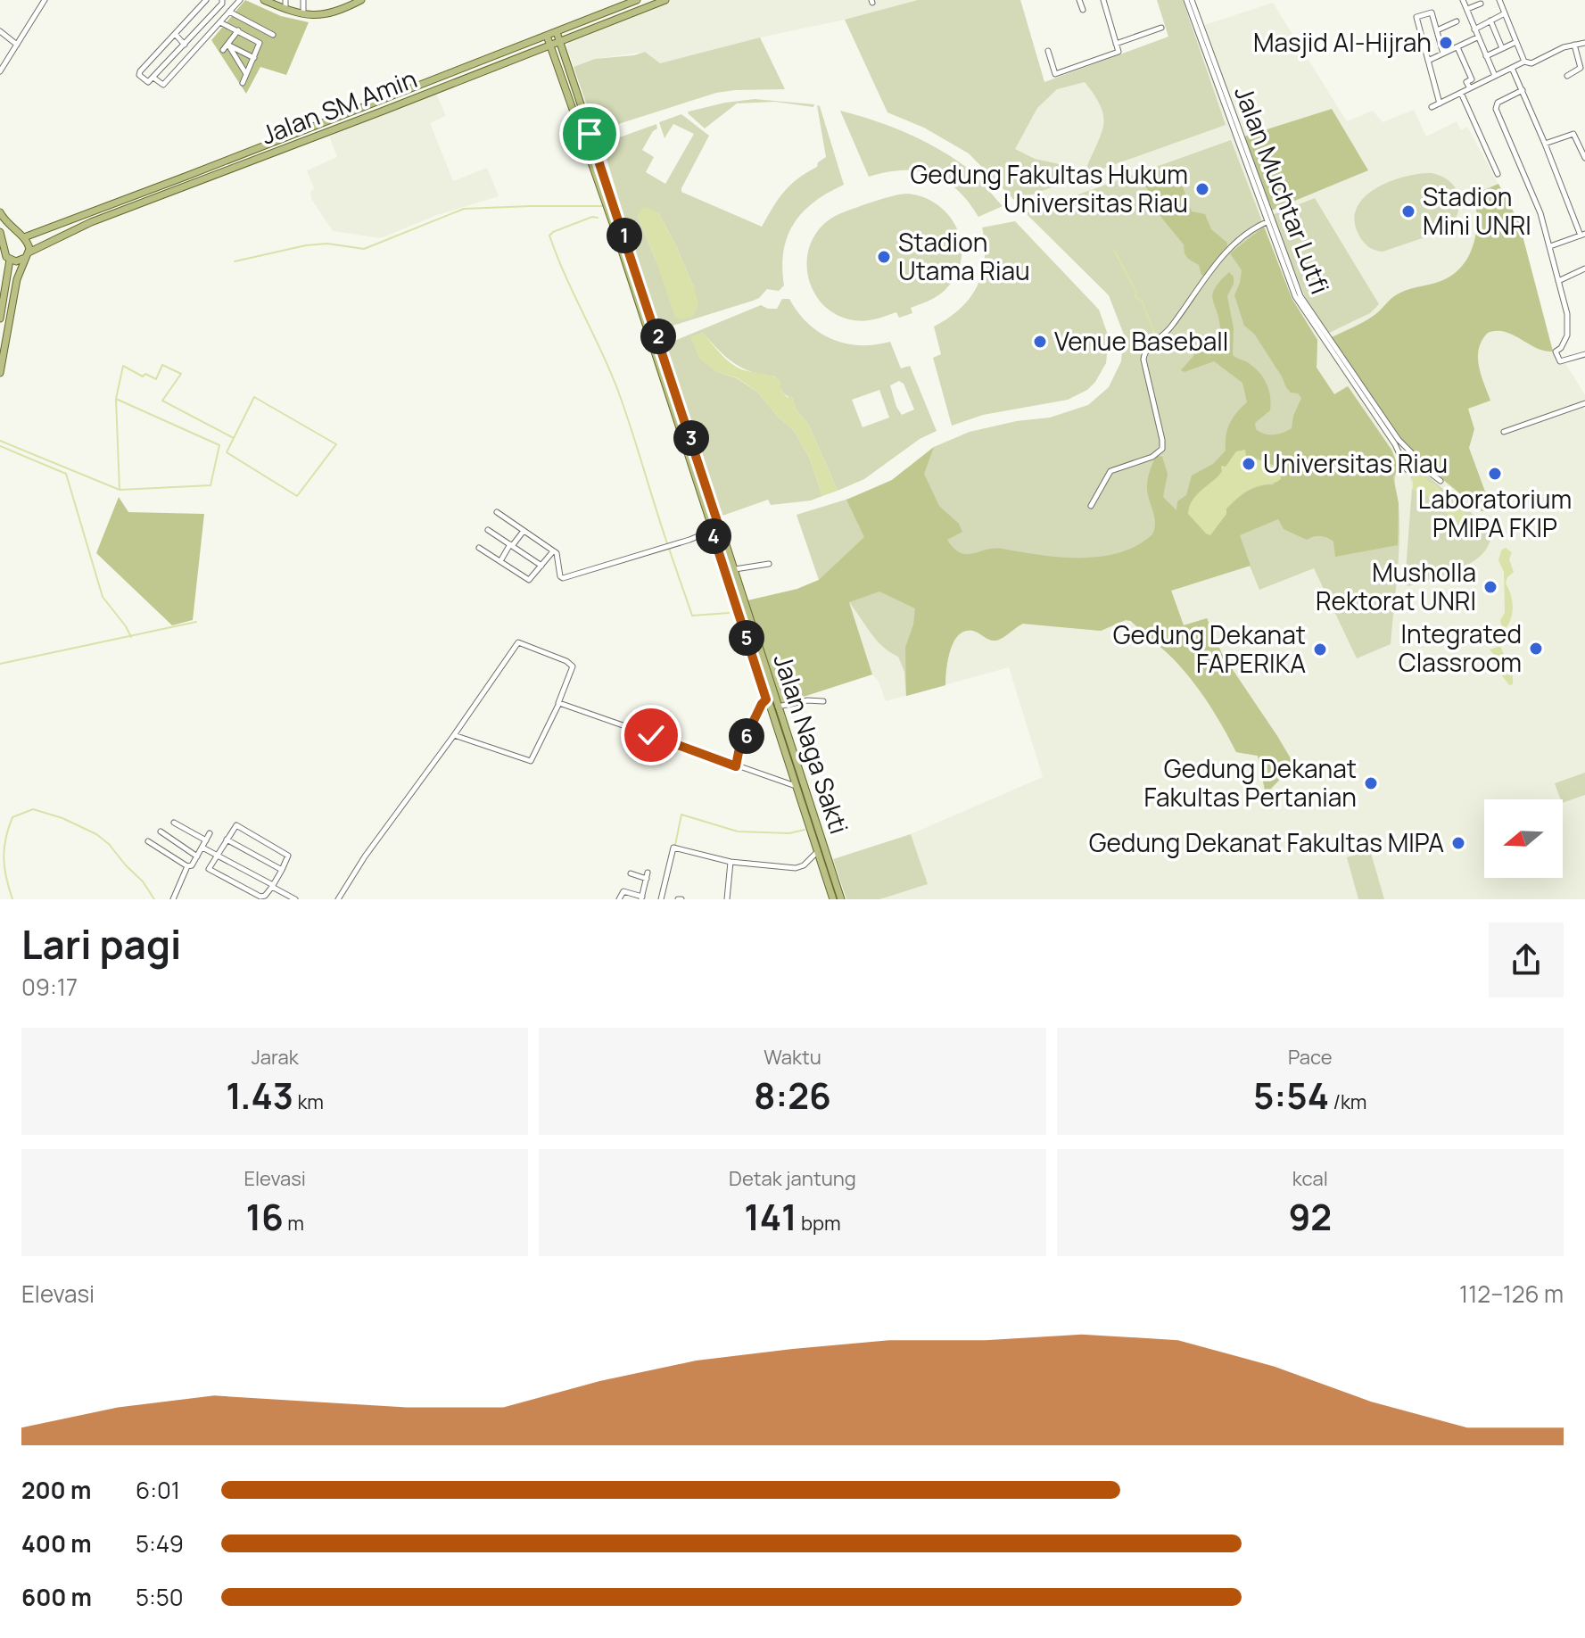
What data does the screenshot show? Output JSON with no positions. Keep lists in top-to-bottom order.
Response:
{
  "streets": {
    "main road": ["Jalan SM Amin", "Jalan Naga Sakti"],
    "street": ["Jalan Muchtar Lutfi"]
  },
  "crossings": [
    ["Jalan SM Amin", "Jalan Naga Sakti"]
  ],
  "places": [
    "Masjid Al-Hijrah",
    "Gedung Fakultas Hukum Universitas Riau",
    "Stadion Mini UNRI",
    "Stadion Utama Riau",
    "Venue Baseball",
    "Universitas Riau",
    "Laboratorium PMIPA FKIP",
    "Musholla Rektorat UNRI",
    "Integrated Classroom",
    "Gedung Dekanat FAPERIKA",
    "Gedung Dekanat Fakultas Pertanian",
    "Gedung Dekanat Fakultas MIPA"
  ],
  "north": "left",
  "page": {
    "pins": [
      "1",
      "2",
      "3",
      "4",
      "5",
      "6"
    ],
    "heading": ["Lari pagi", "09:17"],
    "stats": [
      ["Jarak", "1.43 km"],
      ["Waktu", "8:26"],
      ["Pace", "5:54 /km"],
      ["Elevasi", "16 m"],
      ["Detak jantung", "141 bpm"],
      ["kcal", "92"]
    ],
    "chart": ["Elevasi", "112–126 m"],
    "list": [
      {
        "name": "200 m",
        "note": "6:01"
      },
      {
        "name": "400 m",
        "note": "5:49"
      },
      {
        "name": "600 m",
        "note": "5:50"
      }
    ]
  }
}
